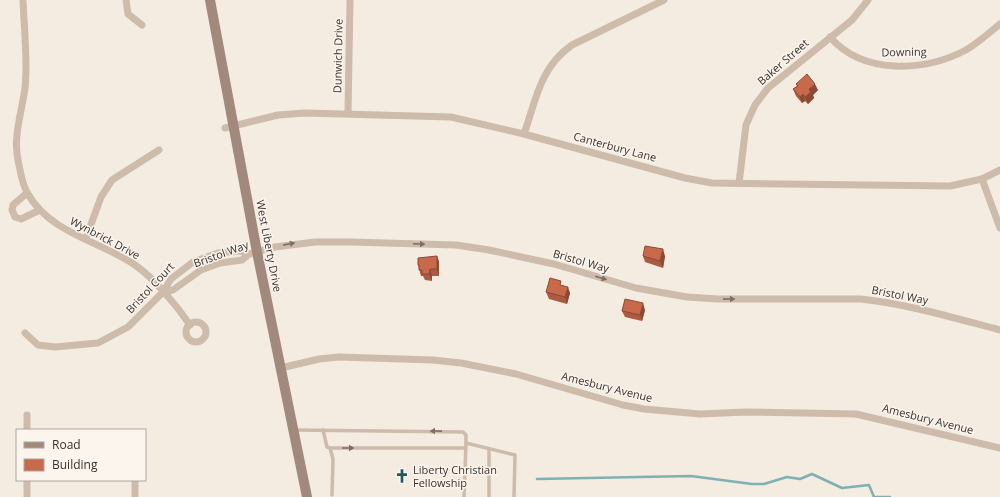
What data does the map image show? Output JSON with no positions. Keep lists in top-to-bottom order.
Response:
{
  "streets": {
    "main road": ["West Liberty Drive"],
    "street": [
      "Downing",
      "Dunwich Drive",
      "Baker Street",
      "Canterbury Lane",
      "Wynbrick Drive",
      "Bristol Way",
      "Bristol Court",
      "Amesbury Avenue"
    ]
  },
  "crossings": [
    ["Downing", "Baker Street"],
    ["Dunwich Drive", "Canterbury Lane"],
    ["Baker Street", "Canterbury Lane"],
    ["Canterbury Lane", "West Liberty Drive"],
    ["Wynbrick Drive", "Bristol Way"],
    ["Wynbrick Drive", "Bristol Court"],
    ["West Liberty Drive", "Bristol Way"],
    ["West Liberty Drive", "Bristol Court"],
    ["West Liberty Drive", "Amesbury Avenue"],
    ["Bristol Way", "Bristol Court"]
  ],
  "one_way": ["Bristol Way"],
  "places": {
    "church": ["Liberty Christian Fellowship"]
  },
  "legend": ["Road", "Building"]
}
